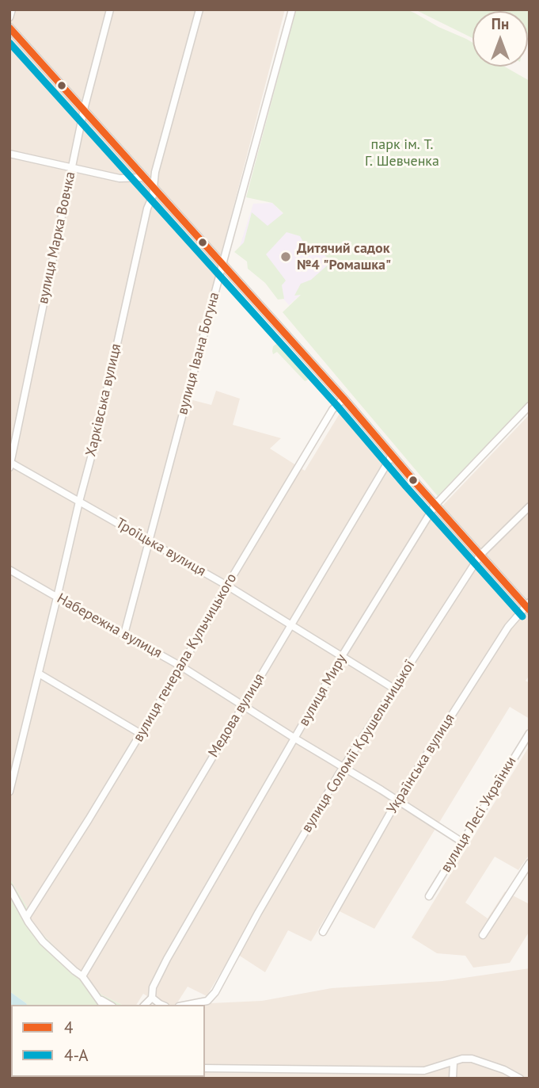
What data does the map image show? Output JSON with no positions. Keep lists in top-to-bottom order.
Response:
{
  "streets": {
    "street": [
      "вулиця Марка Вовчка",
      "вулиця Івана Богуна",
      "Харківська вулиця",
      "Троїцька вулиця",
      "Набережна вулиця",
      "вулиця генерала Кульчицького",
      "вулиця Миру",
      "Медова вулиця",
      "вулиця Соломії Крушельницької",
      "Українська вулиця",
      "вулиця Лесі Українки"
    ]
  },
  "crossings": [
    ["вулиця Марка Вовчка", "Троїцька вулиця"],
    ["вулиця Івана Богуна", "Троїцька вулиця"],
    ["вулиця Івана Богуна", "Набережна вулиця"],
    ["Харківська вулиця", "Троїцька вулиця"],
    ["Харківська вулиця", "Набережна вулиця"],
    ["Троїцька вулиця", "вулиця генерала Кульчицького"],
    ["Троїцька вулиця", "вулиця Миру"],
    ["Троїцька вулиця", "Медова вулиця"],
    ["Троїцька вулиця", "вулиця Соломії Крушельницької"],
    ["Набережна вулиця", "вулиця генерала Кульчицького"],
    ["Набережна вулиця", "вулиця Миру"],
    ["Набережна вулиця", "Медова вулиця"],
    ["Набережна вулиця", "вулиця Соломії Крушельницької"],
    ["Набережна вулиця", "Українська вулиця"],
    ["Набережна вулиця", "вулиця Лесі Українки"]
  ],
  "parks": ["парк ім. Т. Г. Шевченка"],
  "places": ["Дитячий садок №4 \"Ромашка\""],
  "lines": ["transit line 4", "transit line 4-А"],
  "legend": ["4", "4-А"],
  "north": "top"
}
